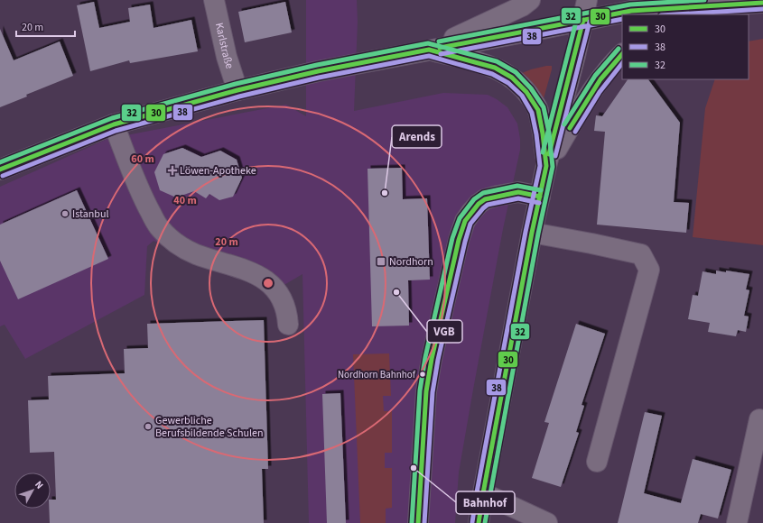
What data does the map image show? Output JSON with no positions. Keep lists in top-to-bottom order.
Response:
{
  "streets": {
    "street": ["Karlstraße"]
  },
  "places": {
    "health": ["Löwen-Apotheke"],
    "other": [
      "Arends",
      "Istanbul",
      "VGB",
      "Nordhorn Bahnhof",
      "Gewerbliche Berufsbildende Schulen",
      "Bahnhof"
    ],
    "transit": ["Nordhorn"]
  },
  "lines": ["transit line 32", "transit line 30", "transit line 38"],
  "legend": ["30", "38", "32"],
  "scale_bar": "20 m",
  "north": "top right",
  "rings": ["60 m", "40 m", "20 m"]
}
